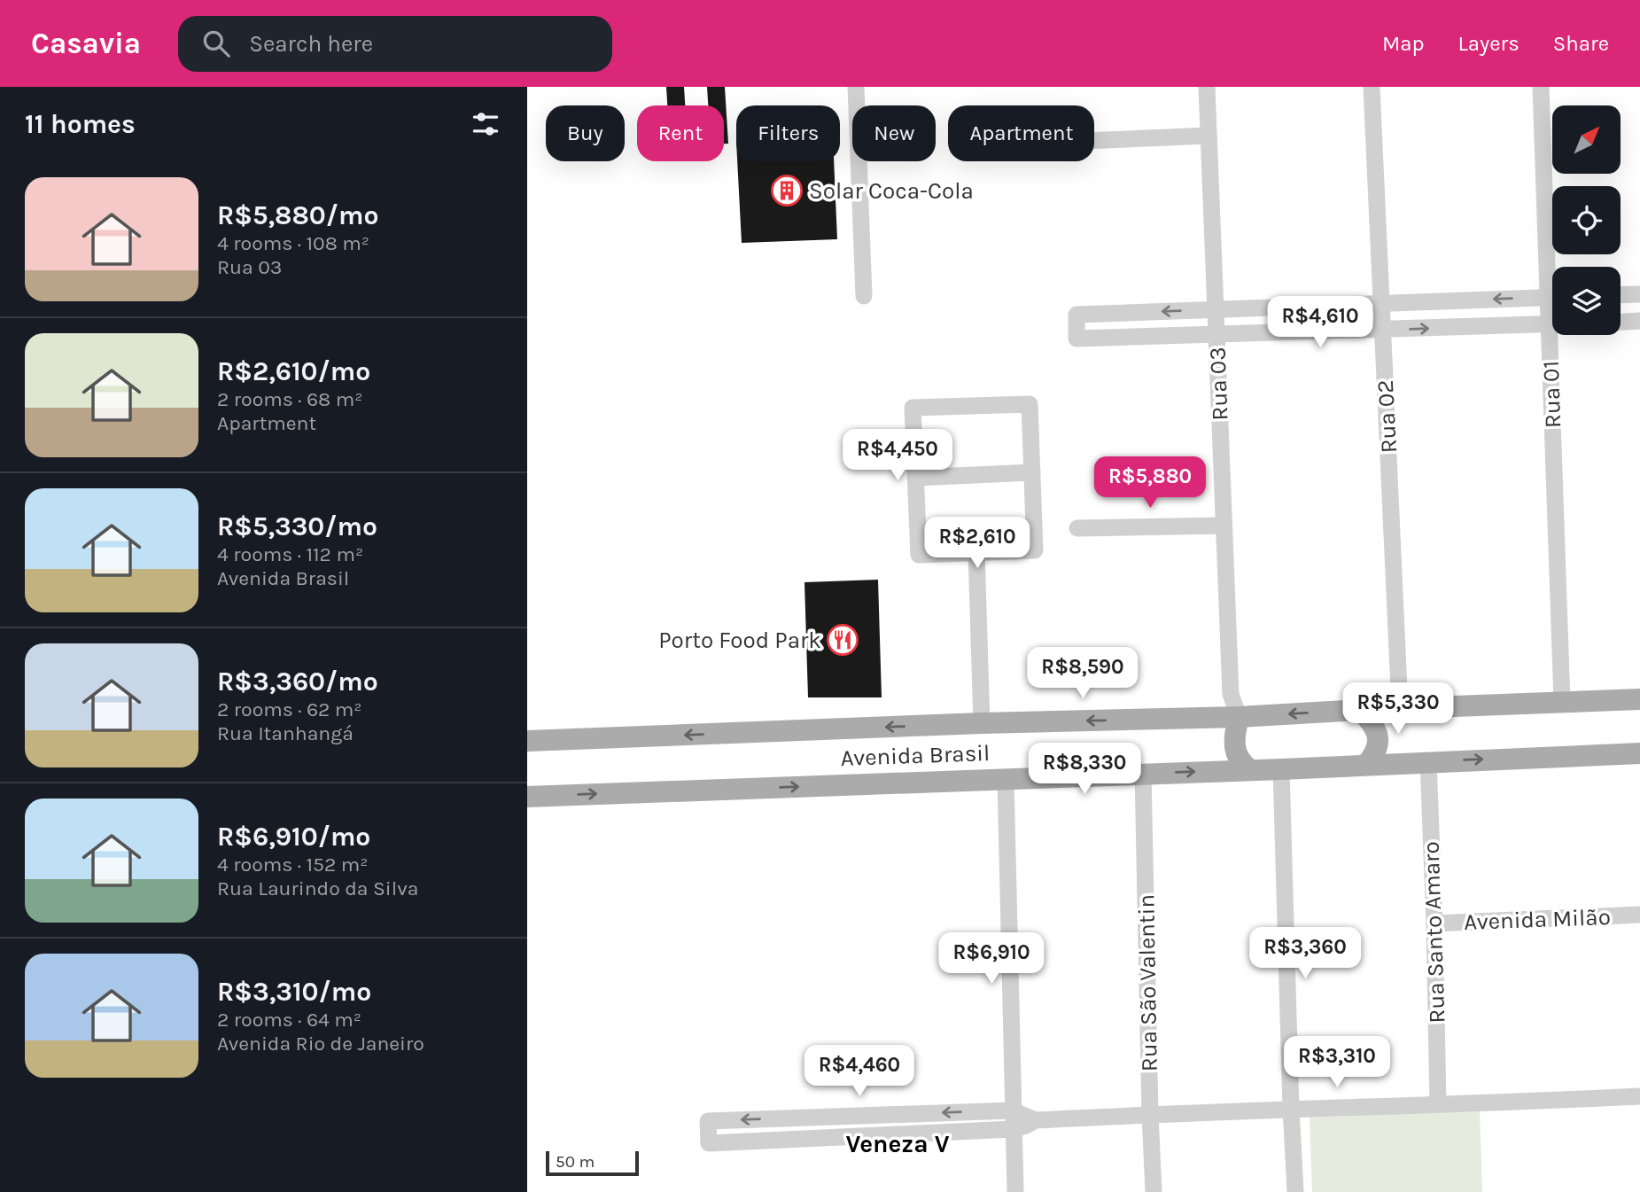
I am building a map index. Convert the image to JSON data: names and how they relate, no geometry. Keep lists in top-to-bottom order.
{
  "streets": {
    "main road": ["Avenida Brasil"],
    "street": [
      "Rua 03",
      "Rua 01",
      "Rua 02",
      "Avenida Milão",
      "Rua Santo Amaro",
      "Rua São Valentin"
    ]
  },
  "crossings": [
    ["Rua 03", "Avenida Brasil"],
    ["Rua 01", "Avenida Brasil"],
    ["Rua 02", "Avenida Brasil"],
    ["Avenida Brasil", "Rua Santo Amaro"],
    ["Avenida Brasil", "Rua São Valentin"],
    ["Avenida Milão", "Rua Santo Amaro"]
  ],
  "districts": ["Veneza V"],
  "places": {
    "building": ["Solar Coca-Cola"],
    "restaurant": ["Porto Food Park"]
  },
  "scale_bar": "50 m",
  "north": "top right",
  "page": {
    "header": "Casavia",
    "search": "Search here",
    "nav": ["Map", "Layers", "Share"],
    "heading": "11 homes",
    "chip": [
      "Buy",
      "Rent",
      "Filters",
      "New",
      "Apartment"
    ],
    "list": [
      {
        "name": "R$5,880/mo",
        "note": "4 rooms · 108 m² · Rua 03"
      },
      {
        "name": "R$2,610/mo",
        "note": "2 rooms · 68 m² · Apartment"
      },
      {
        "name": "R$5,330/mo",
        "note": "4 rooms · 112 m² · Avenida Brasil"
      },
      {
        "name": "R$3,360/mo",
        "note": "2 rooms · 62 m² · Rua Itanhangá"
      },
      {
        "name": "R$6,910/mo",
        "note": "4 rooms · 152 m² · Rua Laurindo da Silva"
      },
      {
        "name": "R$3,310/mo",
        "note": "2 rooms · 64 m² · Avenida Rio de Janeiro"
      }
    ],
    "price": [
      "R$4,610",
      "R$4,450",
      "R$5,880",
      "R$2,610",
      "R$8,590",
      "R$5,330",
      "R$8,330",
      "R$3,360",
      "R$6,910",
      "R$3,310",
      "R$4,460"
    ],
    "scale": "50 m"
  }
}
